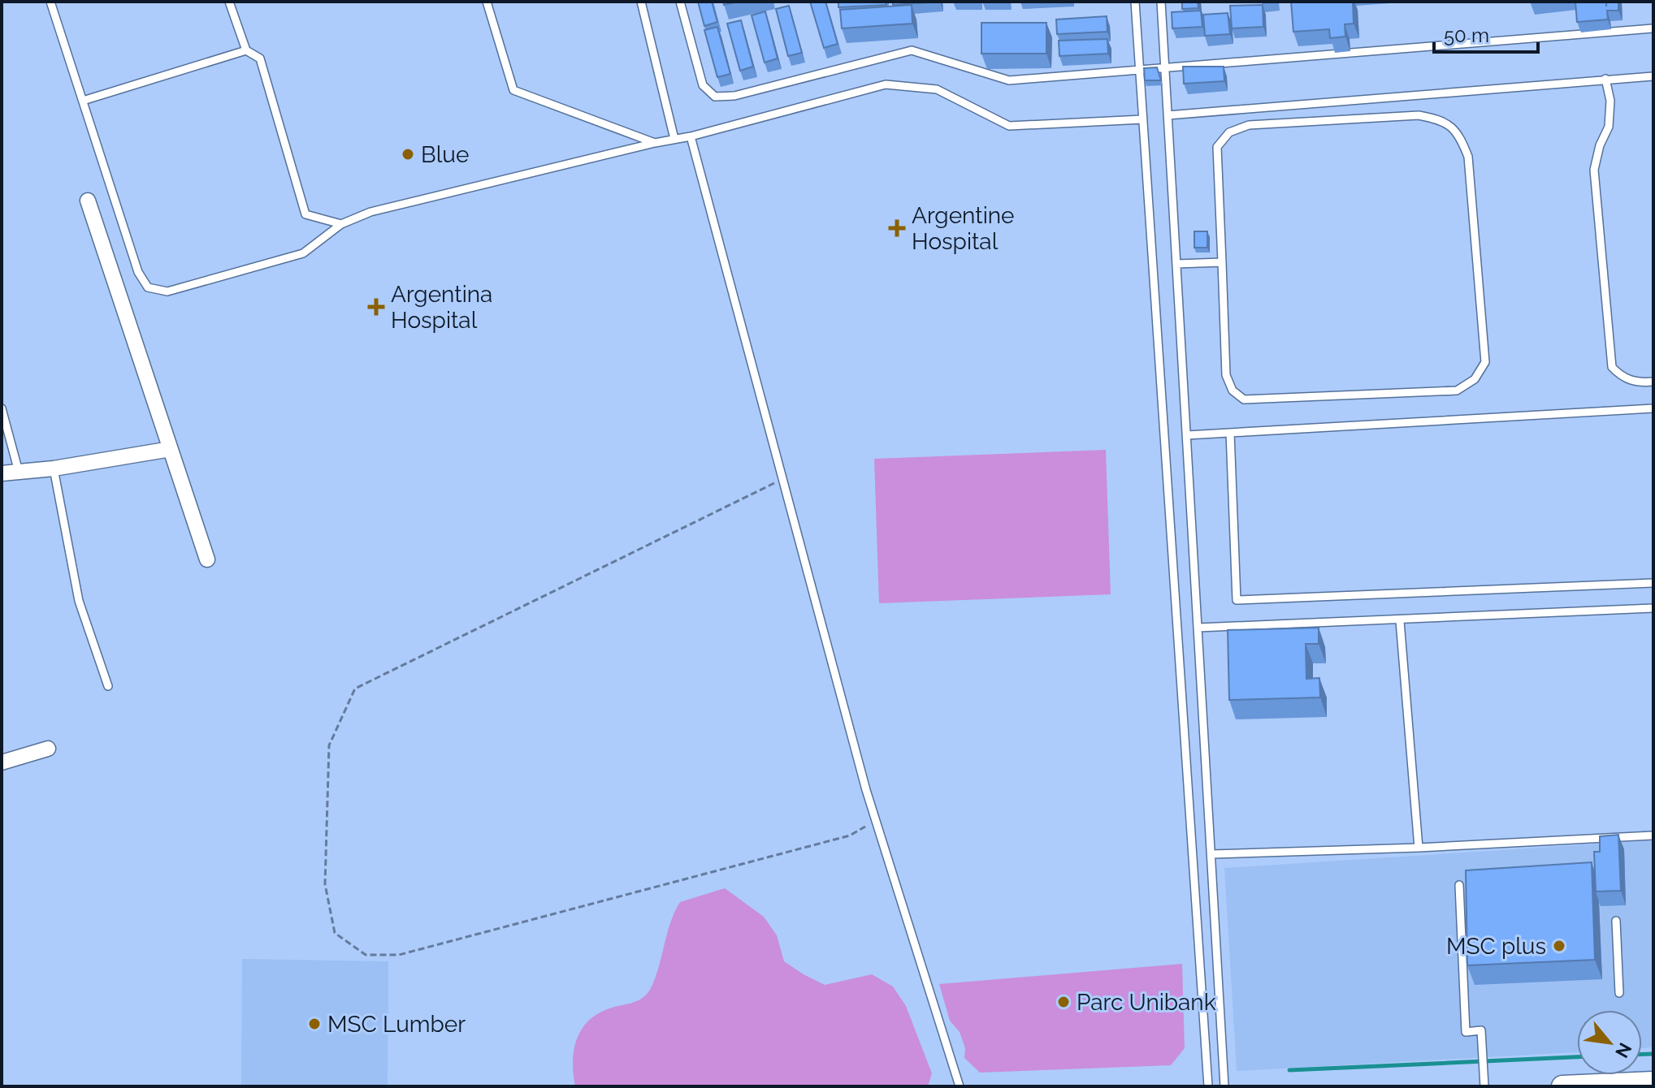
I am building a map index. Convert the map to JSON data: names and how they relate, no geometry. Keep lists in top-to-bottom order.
{
  "places": {
    "other": [
      "Blue",
      "MSC plus",
      "Parc Unibank",
      "MSC Lumber"
    ],
    "health": ["Argentine Hospital", "Argentina Hospital"]
  },
  "scale_bar": "50 m",
  "north": "bottom right"
}
